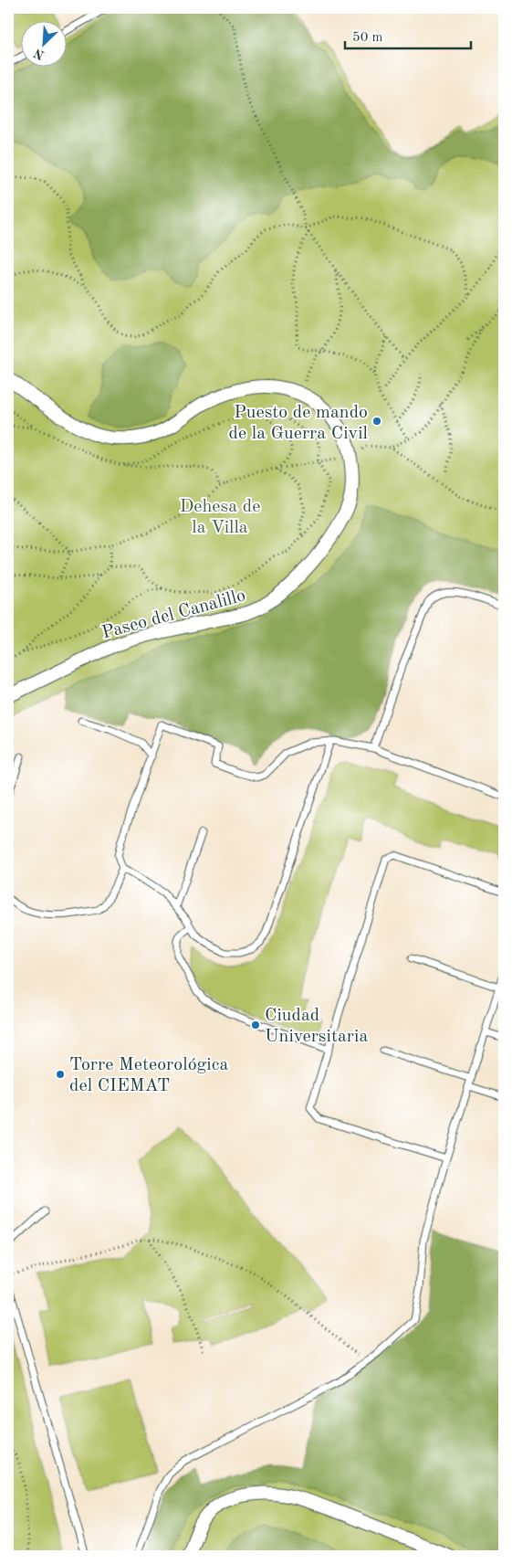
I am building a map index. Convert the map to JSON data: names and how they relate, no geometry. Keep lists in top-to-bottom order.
{
  "streets": {
    "street": ["Paseo del Canalillo"]
  },
  "parks": ["Dehesa de la Villa"],
  "places": ["Puesto de mando de la Guerra Civil", "Ciudad Universitaria", "Torre Meteorológica del CIEMAT"],
  "scale_bar": "50 m",
  "north": "bottom left"
}
